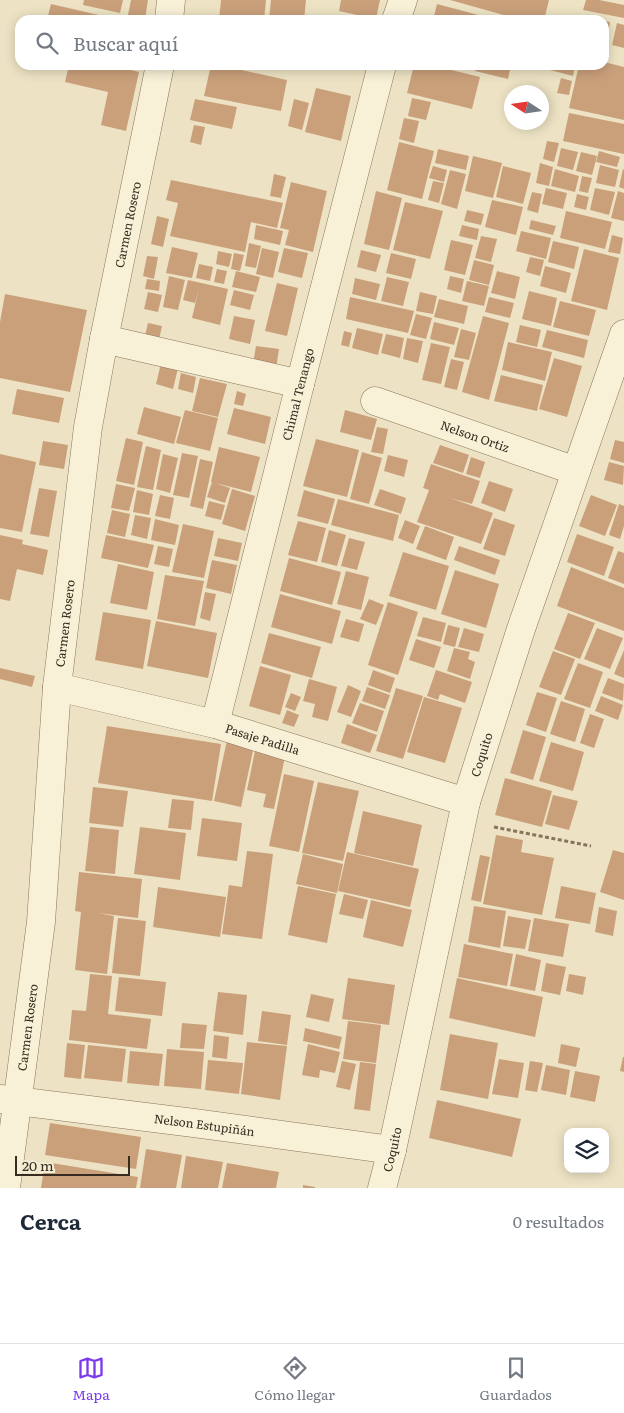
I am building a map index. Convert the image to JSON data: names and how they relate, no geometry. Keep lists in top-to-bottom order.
{
  "streets": {
    "street": [
      "Carmen Rosero",
      "Chimal Tenango",
      "Nelson Ortiz",
      "Pasaje Padilla",
      "Coquito",
      "Nelson Estupiñán"
    ]
  },
  "crossings": [
    ["Carmen Rosero", "Pasaje Padilla"],
    ["Carmen Rosero", "Nelson Estupiñán"],
    ["Chimal Tenango", "Pasaje Padilla"],
    ["Nelson Ortiz", "Coquito"],
    ["Pasaje Padilla", "Coquito"],
    ["Coquito", "Nelson Estupiñán"]
  ],
  "scale_bar": "20 m",
  "north": "left",
  "page": {
    "search": "Buscar aquí",
    "scale": "20 m",
    "heading": ["Cerca", "0 resultados"],
    "nav": ["Mapa", "Cómo llegar", "Guardados"]
  }
}
